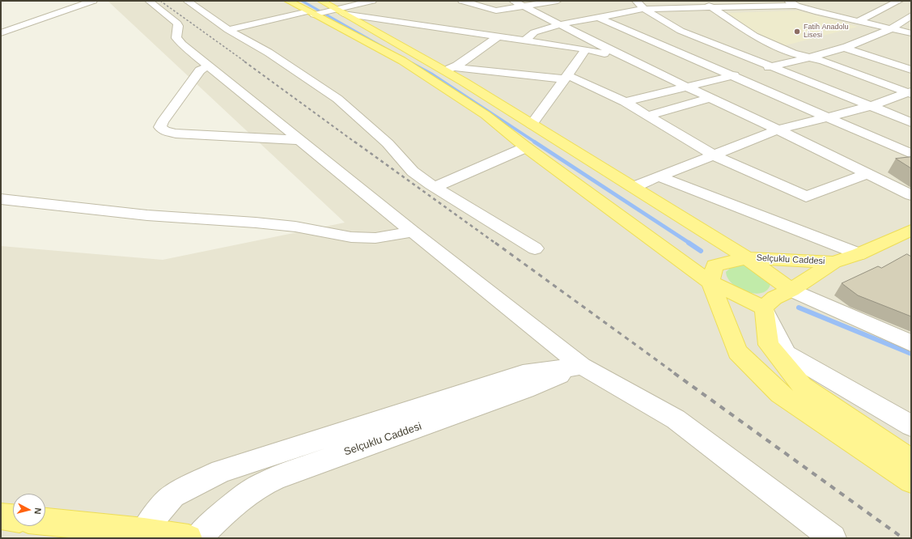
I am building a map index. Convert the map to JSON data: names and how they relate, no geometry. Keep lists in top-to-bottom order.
{
  "streets": {
    "main road": ["Selçuklu Caddesi"]
  },
  "places": ["Fatih Anadolu Lisesi"],
  "north": "right"
}
